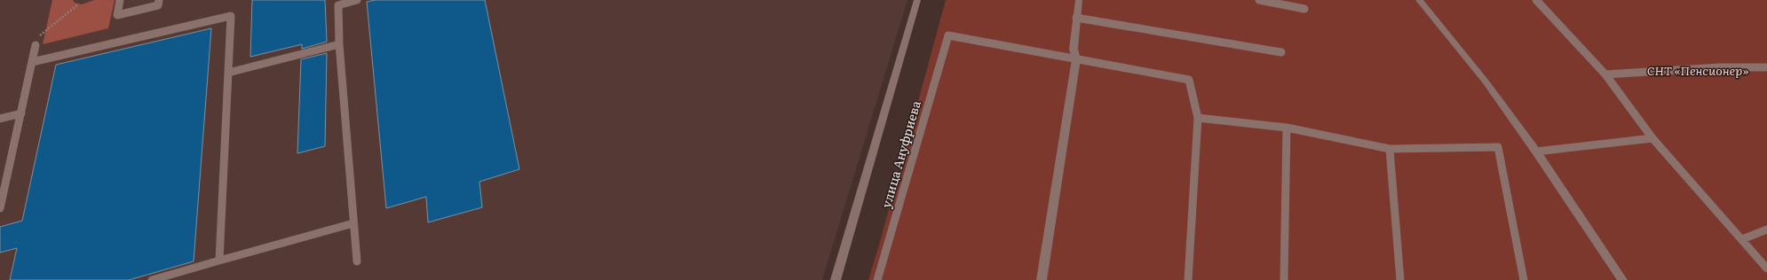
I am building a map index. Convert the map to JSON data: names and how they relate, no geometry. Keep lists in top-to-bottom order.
{
  "streets": {
    "lane": ["улица Ануфриева"]
  },
  "parks": ["СНТ «Пенсионер»"]
}
